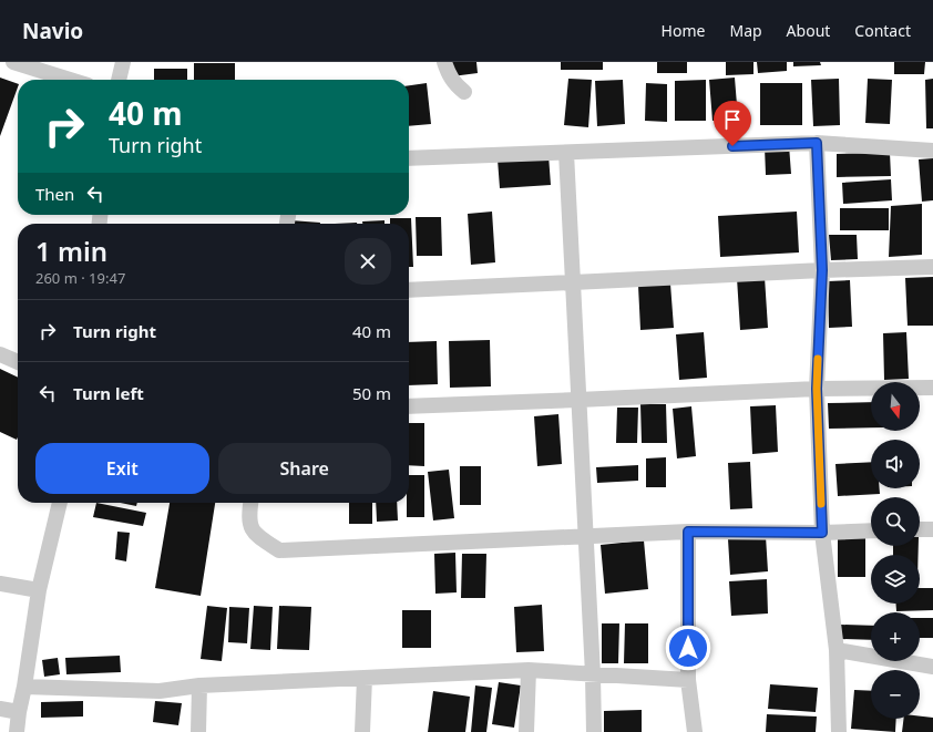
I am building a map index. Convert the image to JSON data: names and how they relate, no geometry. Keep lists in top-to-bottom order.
{
  "north": "bottom",
  "page": {
    "header": "Navio",
    "nav": [
      "Home",
      "Map",
      "About",
      "Contact"
    ],
    "turn": ["40 m", "Turn right"],
    "then": "Then",
    "heading": ["1 min", "260 m · 19:47"],
    "list": [
      {
        "name": "Turn right",
        "value": "40 m"
      },
      {
        "name": "Turn left",
        "value": "50 m"
      }
    ],
    "map_buttons": ["+", "−"],
    "buttons": ["Exit", "Share"]
  }
}
